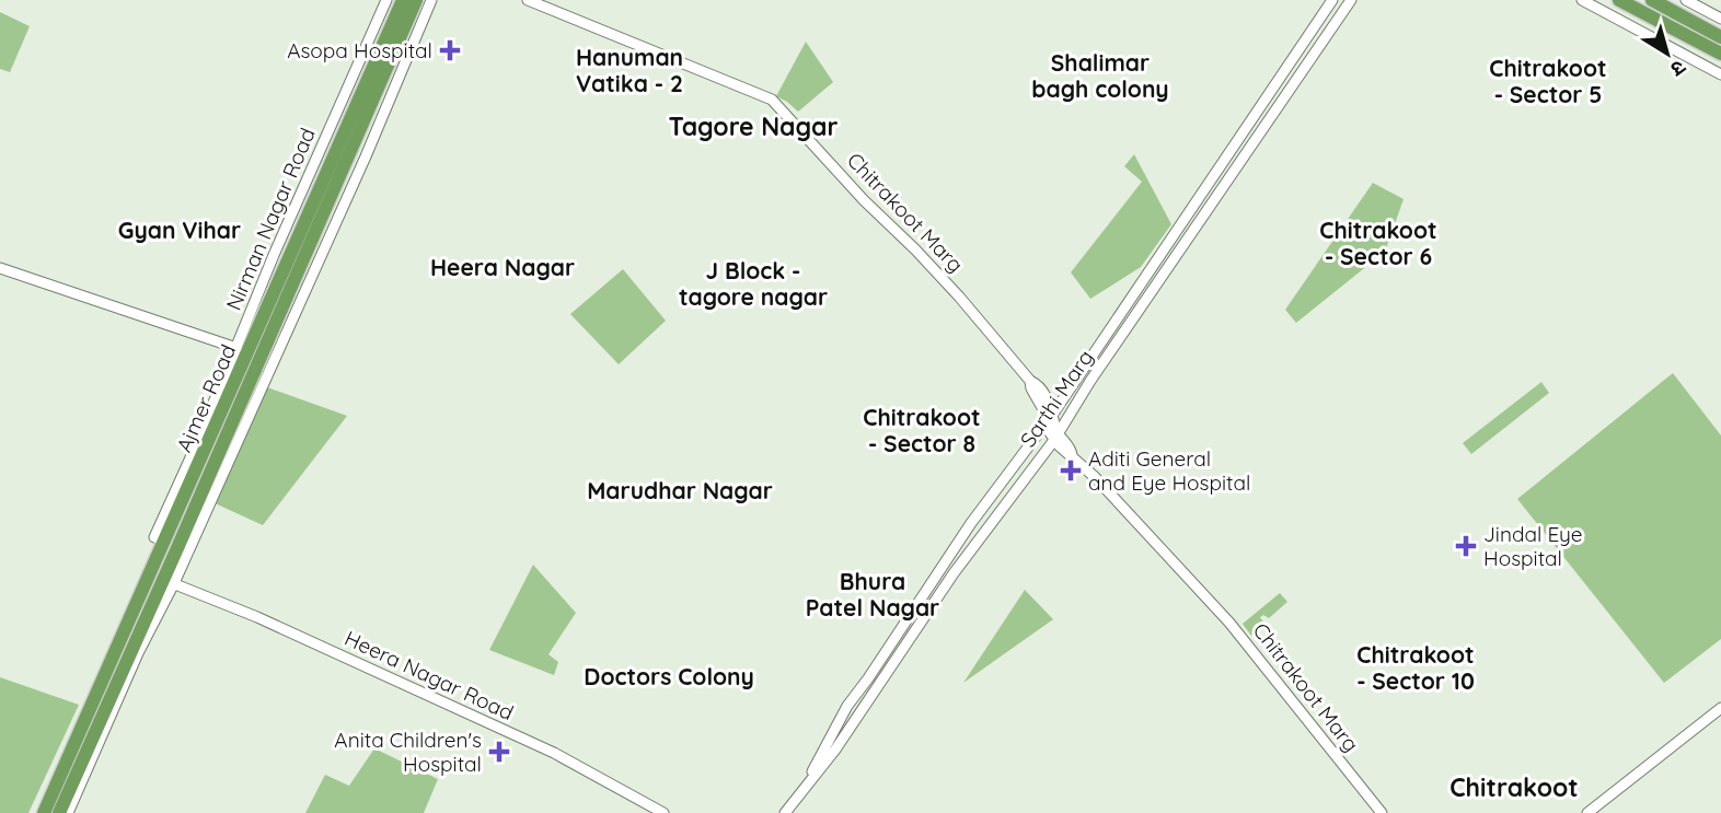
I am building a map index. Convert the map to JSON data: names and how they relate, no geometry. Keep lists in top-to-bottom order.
{
  "streets": {
    "highway": ["Ajmer Road"],
    "street": [
      "Chitrakoot Marg",
      "Nirman Nagar Road",
      "Sarthi Marg",
      "Heera Nagar Road"
    ]
  },
  "crossings": [
    ["Chitrakoot Marg", "Sarthi Marg"],
    ["Nirman Nagar Road", "Ajmer Road"],
    ["Ajmer Road", "Heera Nagar Road"]
  ],
  "districts": [
    "Hanuman Vatika - 2",
    "Shalimar bagh colony",
    "Chitrakoot - Sector 5",
    "Tagore Nagar",
    "Gyan Vihar",
    "Chitrakoot - Sector 6",
    "Heera Nagar",
    "J Block - tagore nagar",
    "Chitrakoot - Sector 8",
    "Marudhar Nagar",
    "Bhura Patel Nagar",
    "Chitrakoot - Sector 10",
    "Doctors Colony",
    "Chitrakoot"
  ],
  "places": {
    "health": [
      "Asopa Hospital",
      "Aditi General and Eye Hospital",
      "Jindal Eye Hospital",
      "Anita Children's Hospital"
    ]
  },
  "north": "bottom right"
}
